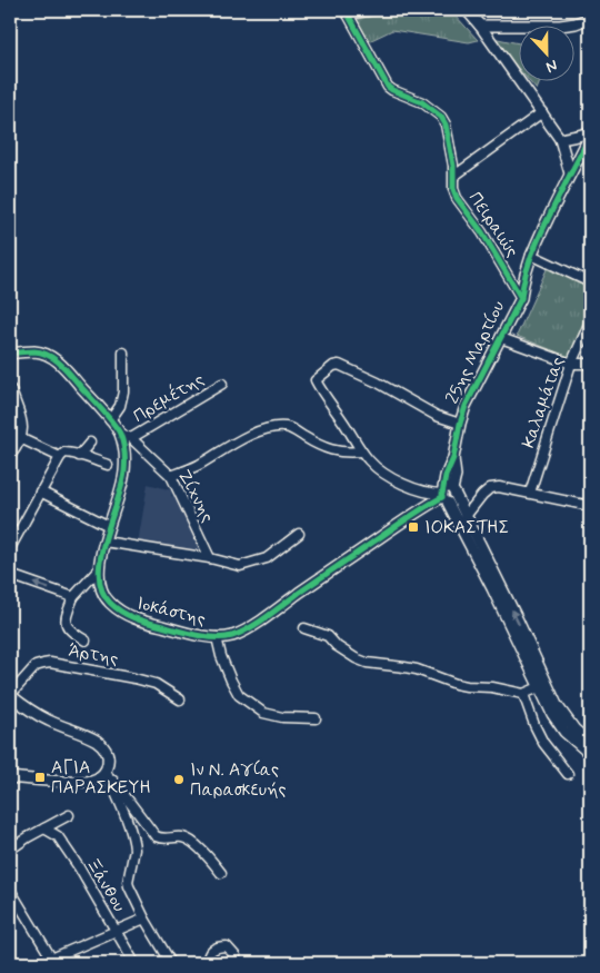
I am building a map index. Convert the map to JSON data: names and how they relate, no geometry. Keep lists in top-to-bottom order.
{
  "streets": {
    "street": [
      "Πειραιώς",
      "25ης Μαρτίου",
      "Πρεμέτης",
      "Καλαμάτας",
      "Ζίχνης",
      "Ιοκάστης",
      "Άρτης",
      "Ξάνθου"
    ]
  },
  "crossings": [
    ["Πειραιώς", "25ης Μαρτίου"],
    ["25ης Μαρτίου", "Ιοκάστης"],
    ["Πρεμέτης", "Ζίχνης"],
    ["Ζίχνης", "Ιοκάστης"]
  ],
  "places": {
    "transit": ["ΙΟΚΑΣΤΗΣ", "ΑΓΙΑ ΠΑΡΑΣΚΕΥΗ"],
    "other": ["Ιν Ν. Αγίας Παρασκευής"]
  },
  "north": "bottom"
}
